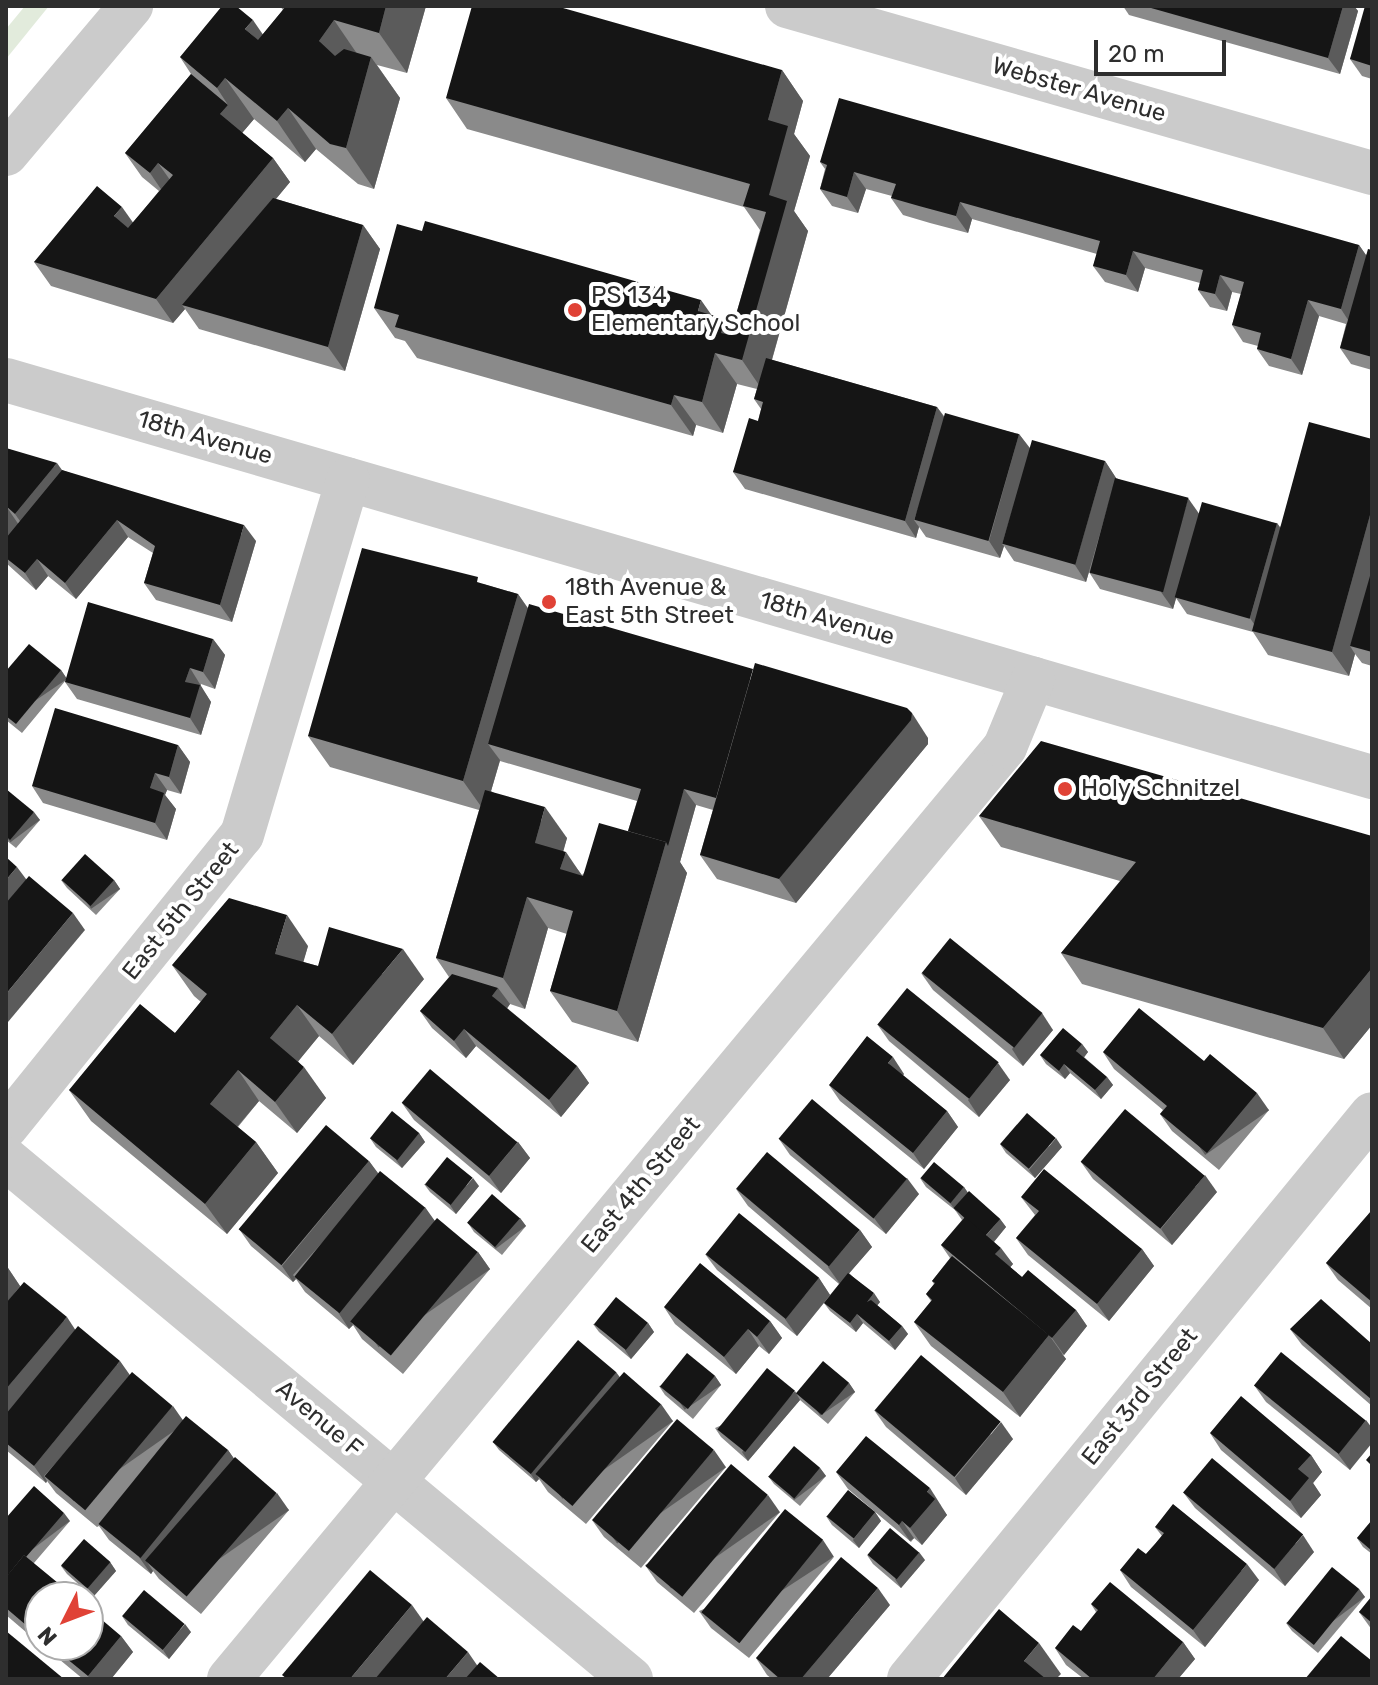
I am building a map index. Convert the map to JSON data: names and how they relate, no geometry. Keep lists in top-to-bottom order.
{
  "streets": {
    "street": [
      "Webster Avenue",
      "18th Avenue",
      "East 5th Street",
      "East 4th Street",
      "East 3rd Street",
      "Avenue F"
    ]
  },
  "crossings": [
    ["18th Avenue", "East 5th Street"],
    ["18th Avenue", "East 4th Street"],
    ["East 4th Street", "Avenue F"]
  ],
  "places": ["PS 134 Elementary School", "18th Avenue & East 5th Street", "Holy Schnitzel"],
  "scale_bar": "20 m",
  "north": "bottom left"
}
